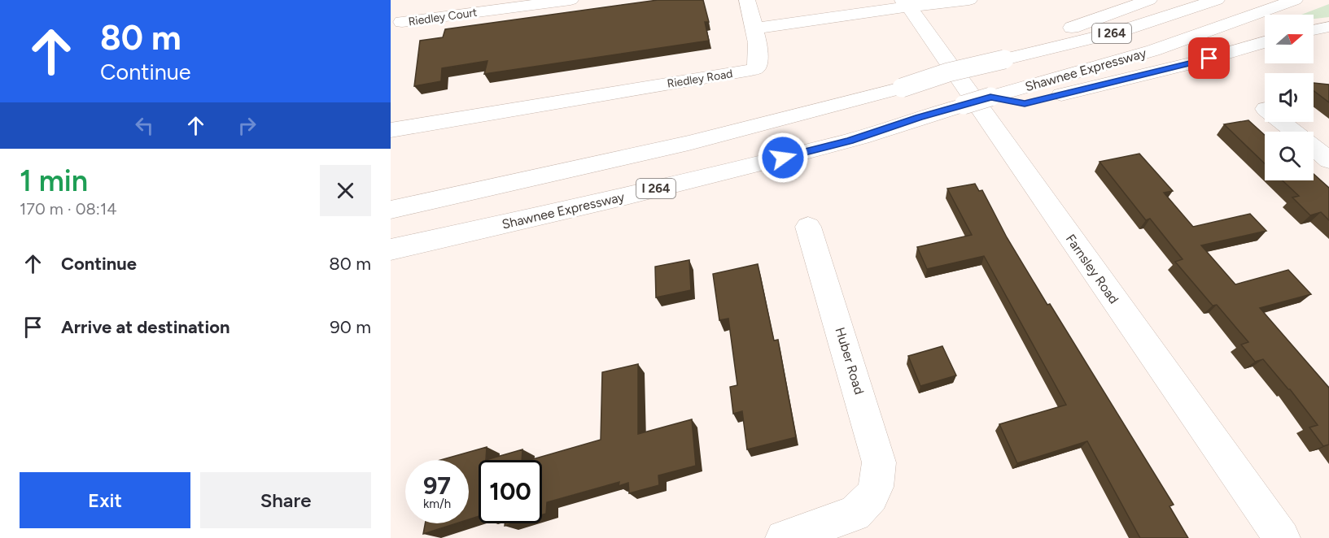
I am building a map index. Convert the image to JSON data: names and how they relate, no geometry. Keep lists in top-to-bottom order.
{
  "streets": {
    "main road": [
      "Riedley Court",
      "I 264",
      "Shawnee Expressway",
      "Riedley Road",
      "Farnsley Road",
      "Huber Road"
    ]
  },
  "north": "right",
  "page": {
    "turn": ["80 m", "Continue"],
    "heading": ["1 min", "170 m · 08:14"],
    "list": [
      {
        "name": "Continue",
        "value": "80 m"
      },
      {
        "name": "Arrive at destination",
        "value": "90 m"
      }
    ],
    "speed": "97 km/h",
    "limit": "100",
    "buttons": ["Exit", "Share"]
  }
}
